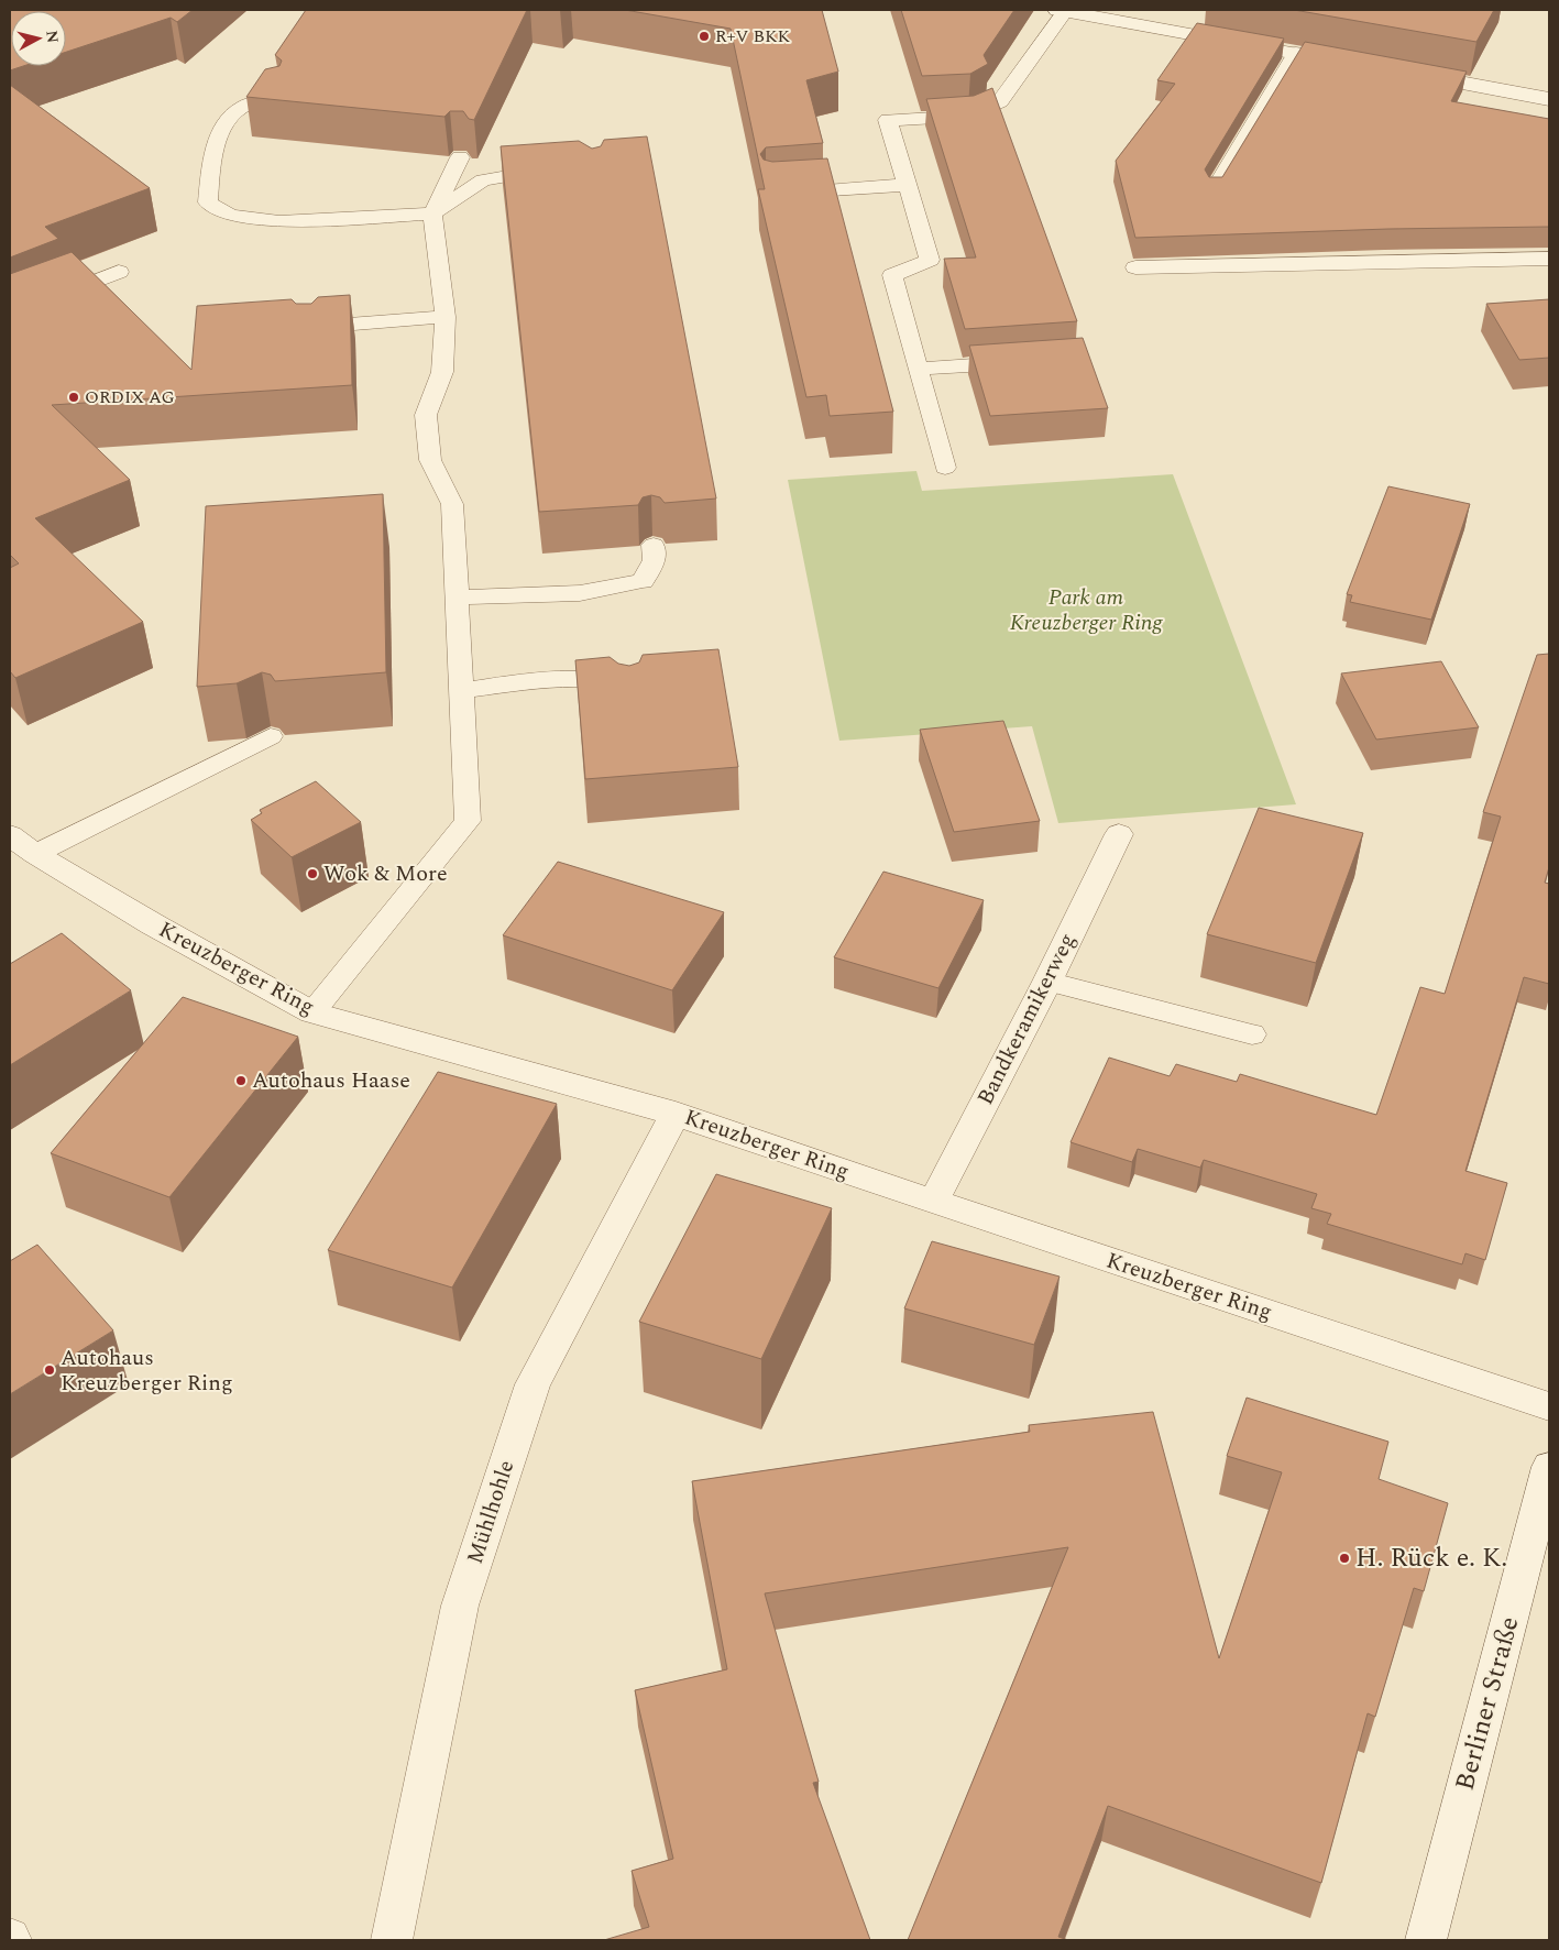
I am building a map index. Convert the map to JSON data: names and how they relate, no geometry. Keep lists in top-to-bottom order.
{
  "streets": {
    "street": [
      "Kreuzberger Ring",
      "Bandkeramikerweg",
      "Mühlhohle",
      "Berliner Straße"
    ]
  },
  "crossings": [
    ["Kreuzberger Ring", "Bandkeramikerweg"],
    ["Kreuzberger Ring", "Mühlhohle"]
  ],
  "parks": ["Park am Kreuzberger Ring"],
  "places": [
    "R+V BKK",
    "ORDIX AG",
    "Wok & More",
    "Autohaus Haase",
    "Autohaus Kreuzberger Ring",
    "H. Rück e. K."
  ],
  "north": "right"
}
